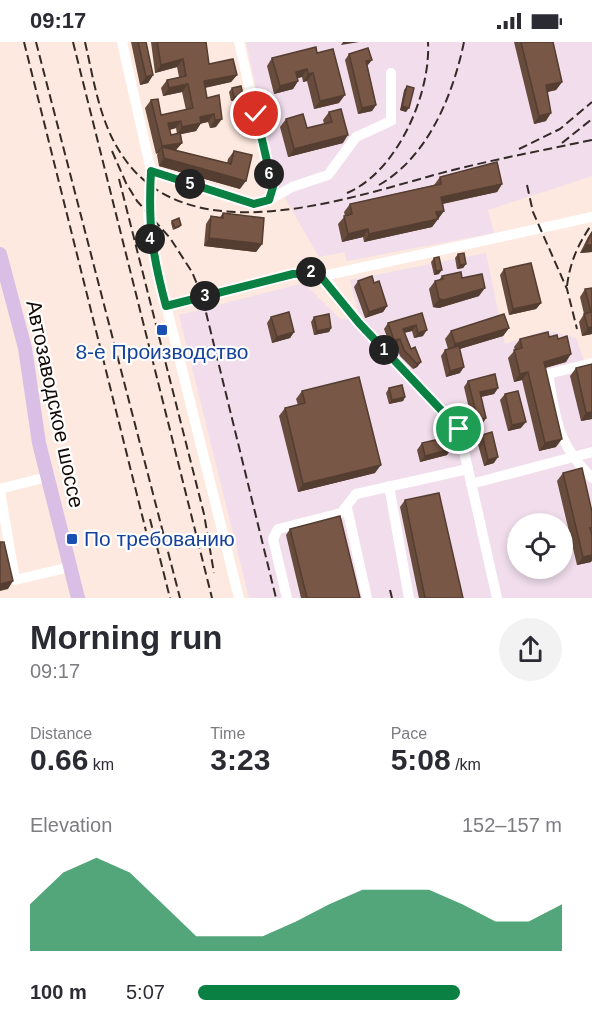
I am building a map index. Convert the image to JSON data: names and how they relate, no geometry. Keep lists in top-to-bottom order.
{
  "streets": {
    "main road": ["Автозаводское шоссе"]
  },
  "places": {
    "transit": ["8-е Производство", "По требованию"]
  },
  "page": {
    "status": "09:17",
    "pins": [
      "6",
      "5",
      "4",
      "2",
      "3",
      "1"
    ],
    "heading": ["Morning run", "09:17"],
    "stats": [
      ["Distance", "0.66 km"],
      ["Time", "3:23"],
      ["Pace", "5:08 /km"]
    ],
    "chart": ["Elevation", "152–157 m"],
    "list": [
      {
        "name": "100 m",
        "note": "5:07"
      }
    ]
  }
}
